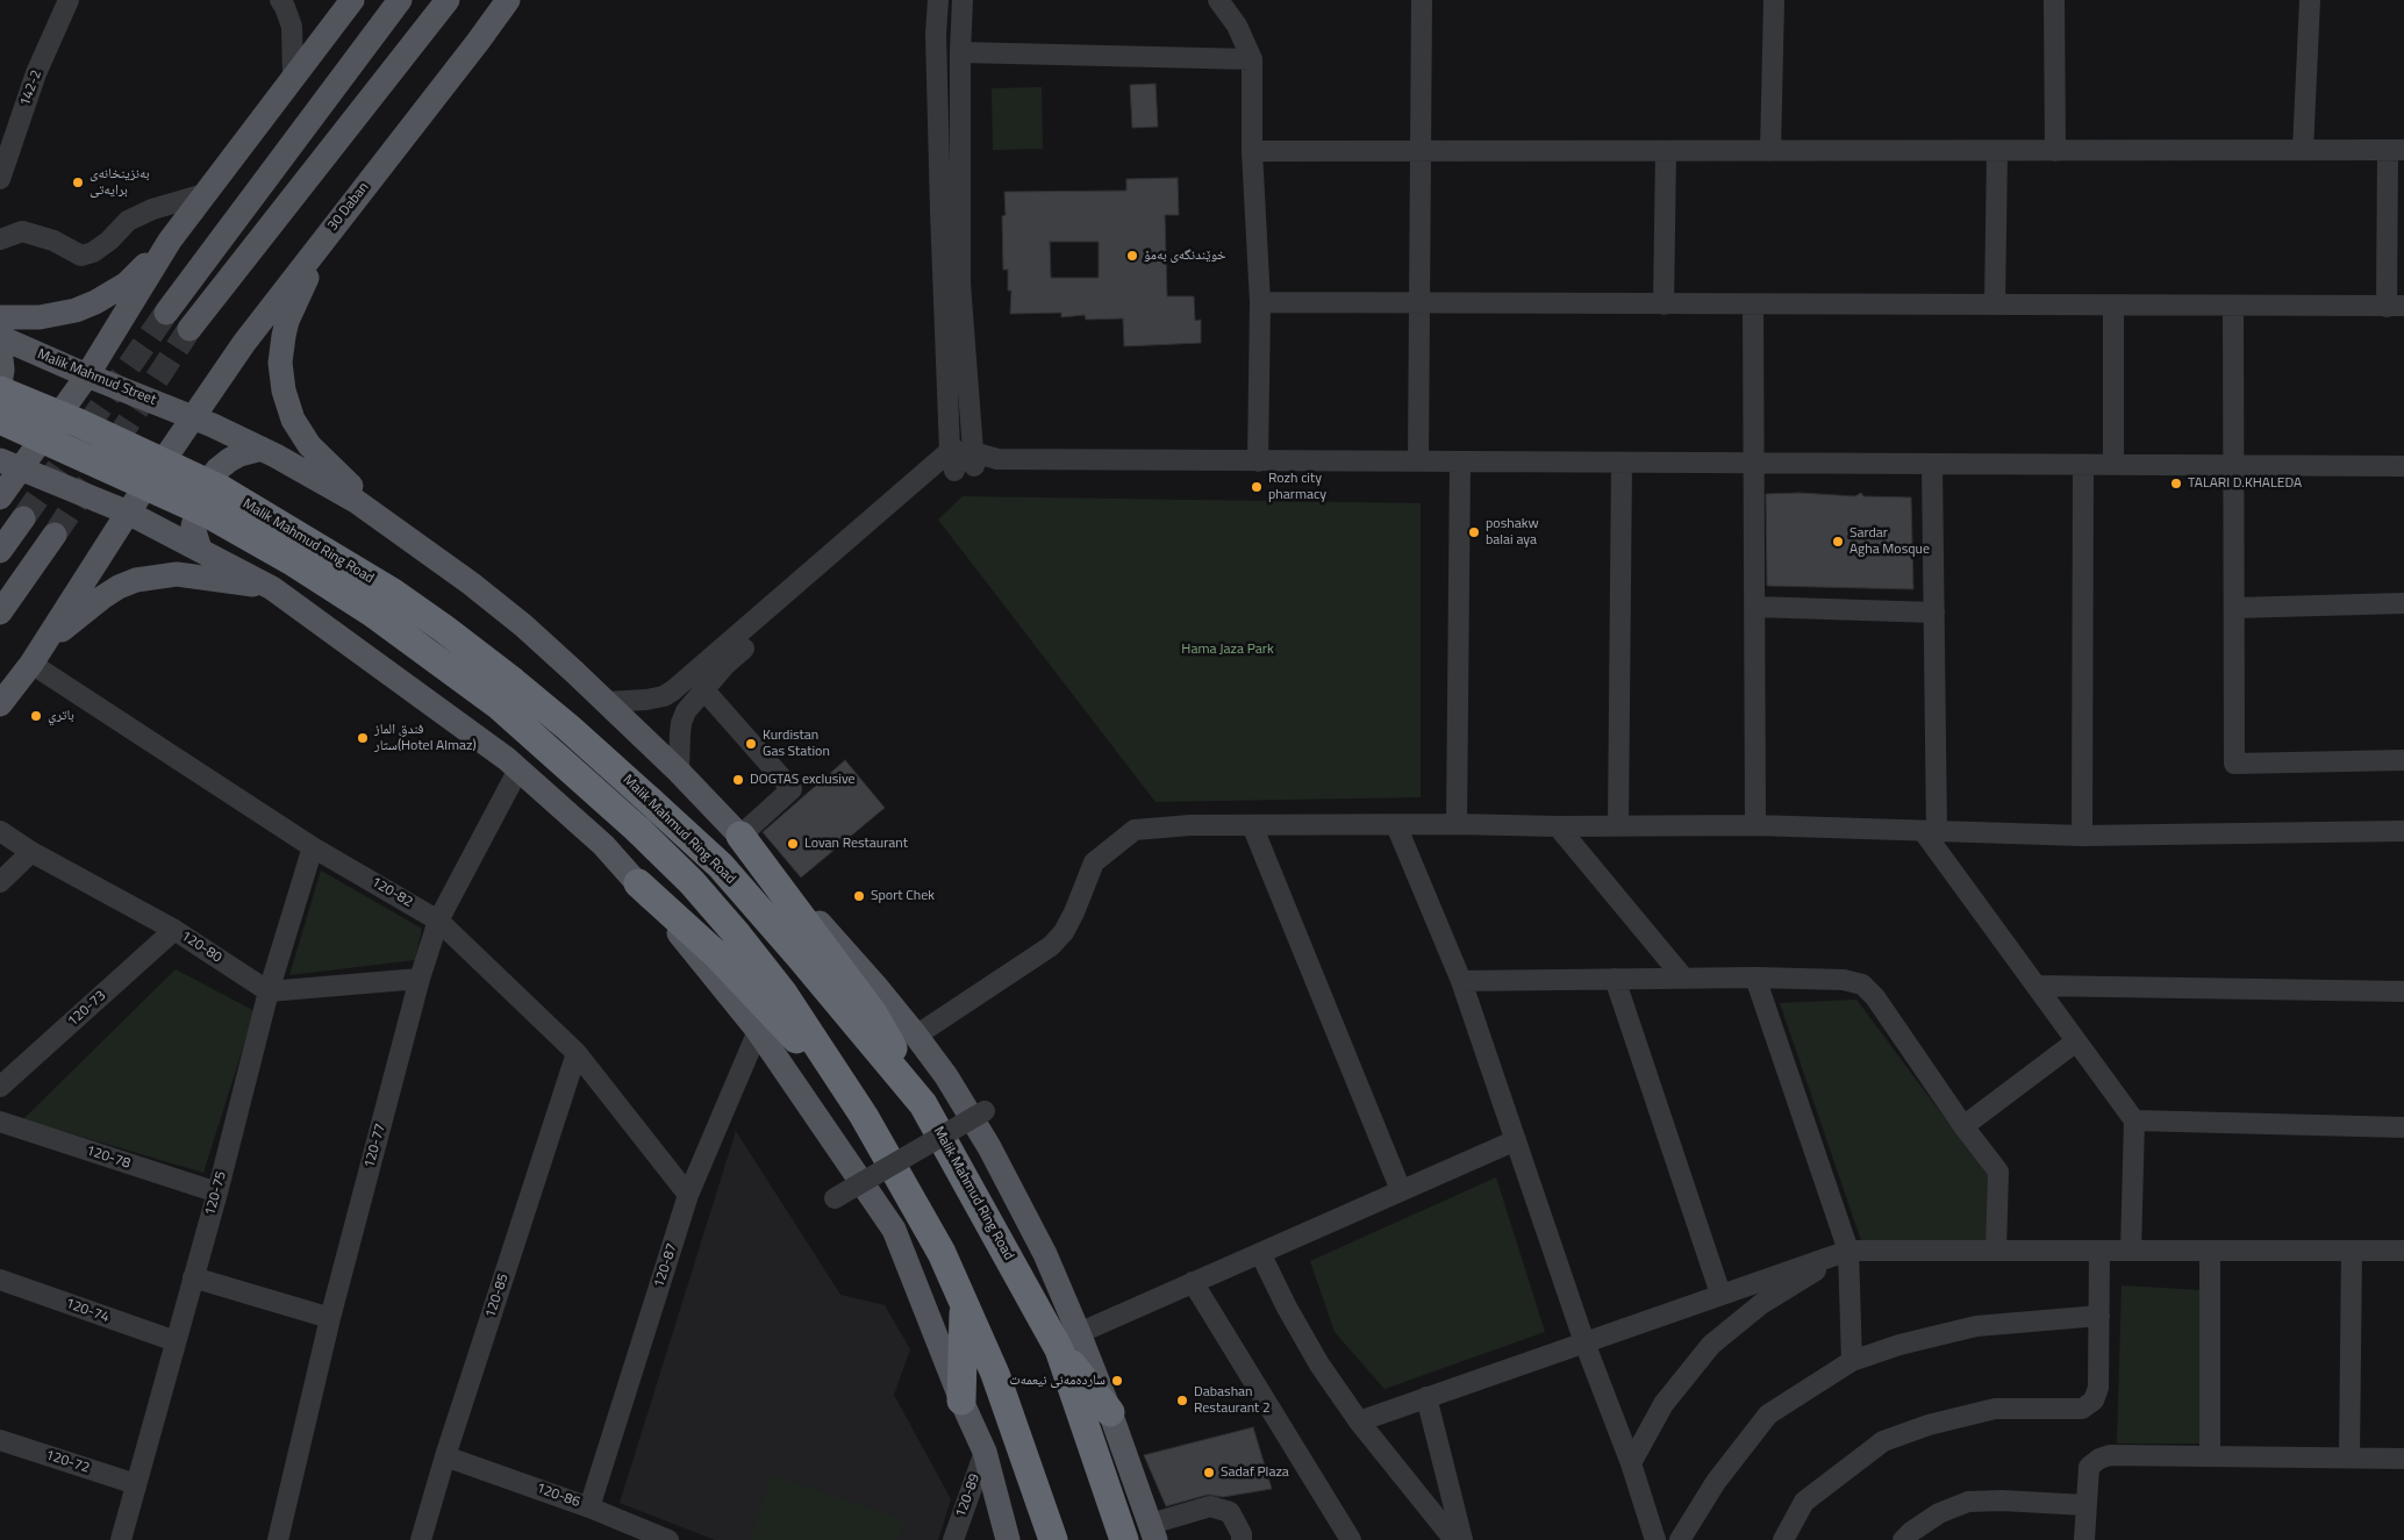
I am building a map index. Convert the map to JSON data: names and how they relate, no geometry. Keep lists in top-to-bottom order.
{
  "streets": {
    "highway": ["Malik Mahmud Ring Road"],
    "main road": ["30 Daban", "Malik Mahmud Street"],
    "street": [
      "142-2",
      "120-82",
      "120-80",
      "120-73",
      "120-77",
      "120-78",
      "120-75",
      "120-87",
      "120-85",
      "120-74",
      "120-72",
      "120-86",
      "120-89"
    ]
  },
  "crossings": [
    ["30 Daban", "Malik Mahmud Street"],
    ["30 Daban", "Malik Mahmud Ring Road"],
    ["30 Daban", "120-82"],
    ["Malik Mahmud Street", "Malik Mahmud Ring Road"],
    ["120-82", "120-77"],
    ["120-82", "120-75"],
    ["120-82", "120-87"],
    ["120-82", "120-85"],
    ["120-80", "120-73"],
    ["120-80", "120-75"],
    ["120-78", "120-75"],
    ["120-75", "120-74"],
    ["120-75", "120-72"],
    ["120-87", "120-86"],
    ["120-85", "120-86"]
  ],
  "parks": ["Hama Jaza Park"],
  "places": [
    "بەنزینخانەی برایەتی",
    "خوێندنگەی بەمۆ",
    "TALARI D.KHALEDA",
    "Rozh city pharmacy",
    "poshakw balai aya",
    "Sardar Agha Mosque",
    "باتري",
    "فندق الماز ستار(Hotel Almaz)",
    "Kurdistan Gas Station",
    "DOGTAS exclusive",
    "Lovan Restaurant",
    "Sport Chek",
    "ساردەمەنی نیعمەت",
    "Dabashan Restaurant 2",
    "Sadaf Plaza"
  ]
}
